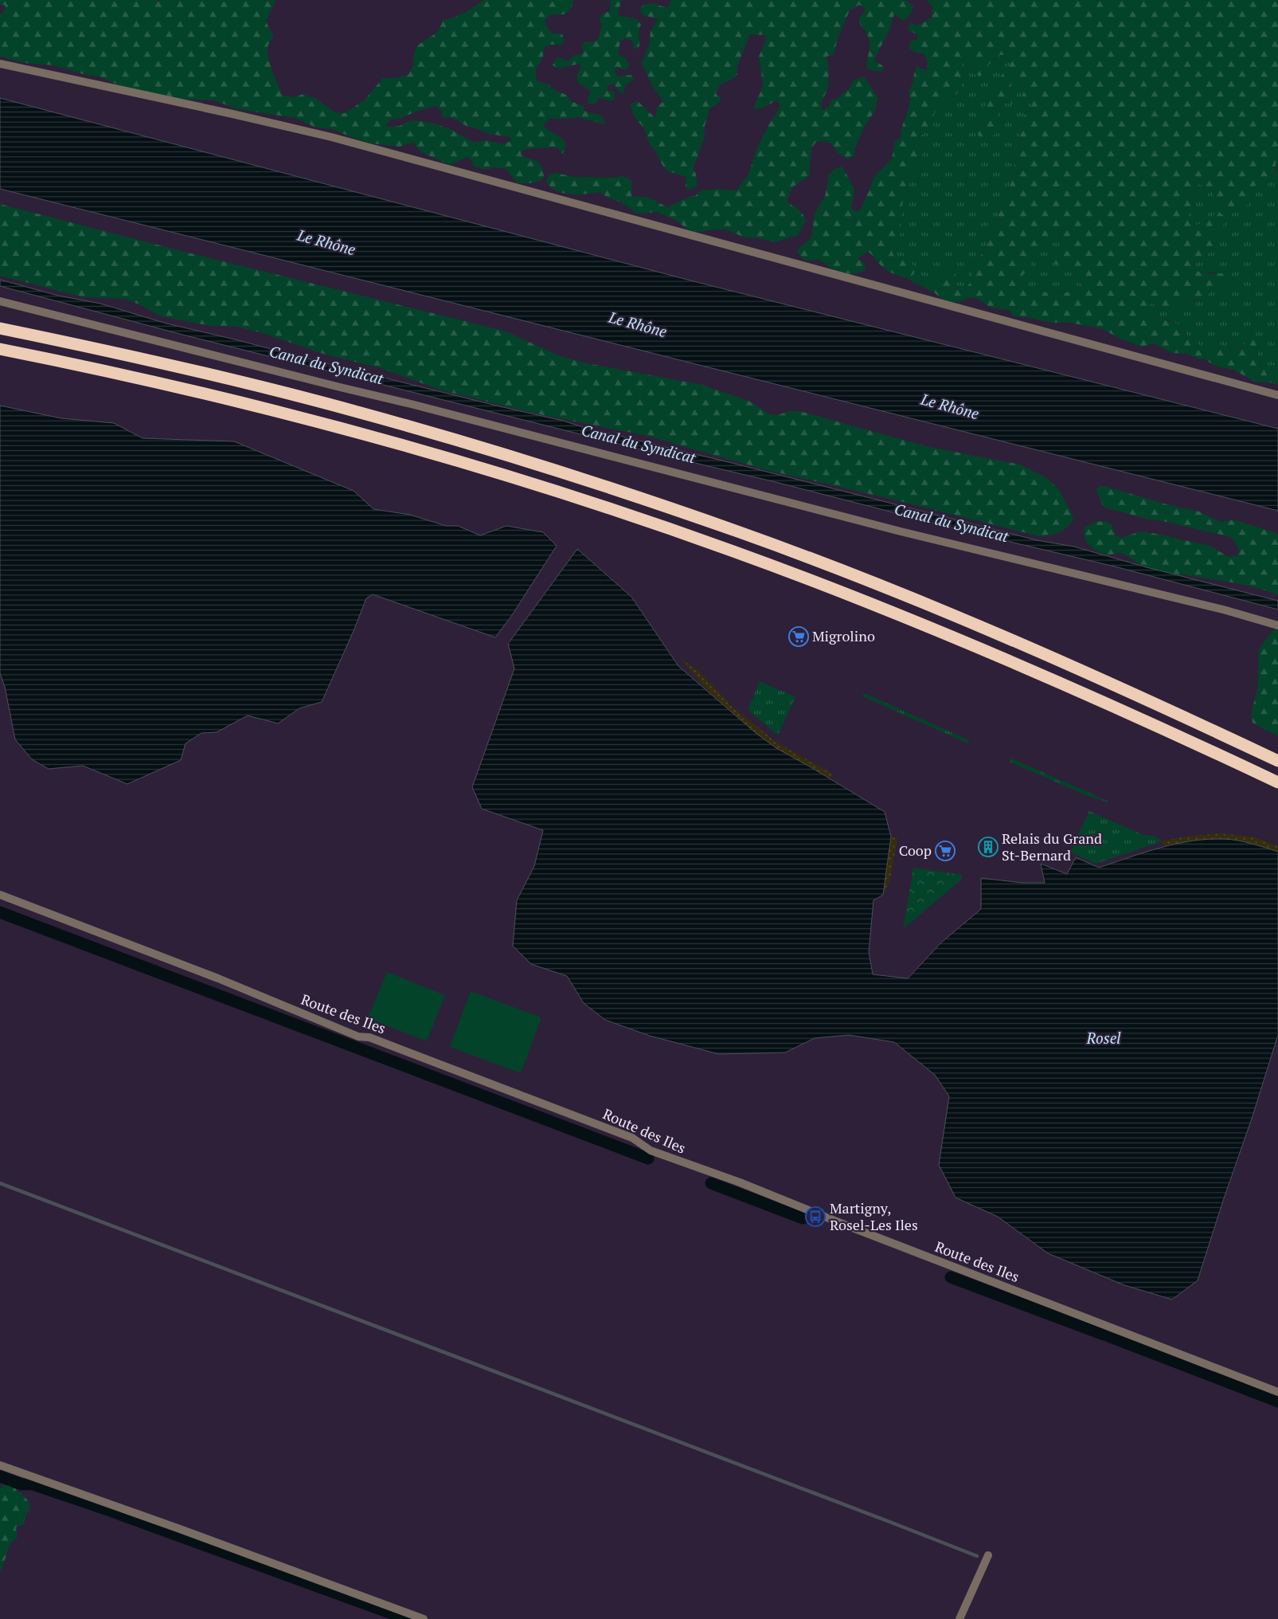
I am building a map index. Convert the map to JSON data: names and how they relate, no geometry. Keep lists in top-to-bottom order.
{
  "streets": {
    "street": ["Route des Iles"]
  },
  "water": ["Le Rhône", "Canal du Syndicat", "Rosel"],
  "places": {
    "supermarket": ["Migrolino", "Coop"],
    "building": ["Relais du Grand St-Bernard"],
    "bus stop": ["Martigny, Rosel-Les Iles"]
  }
}
